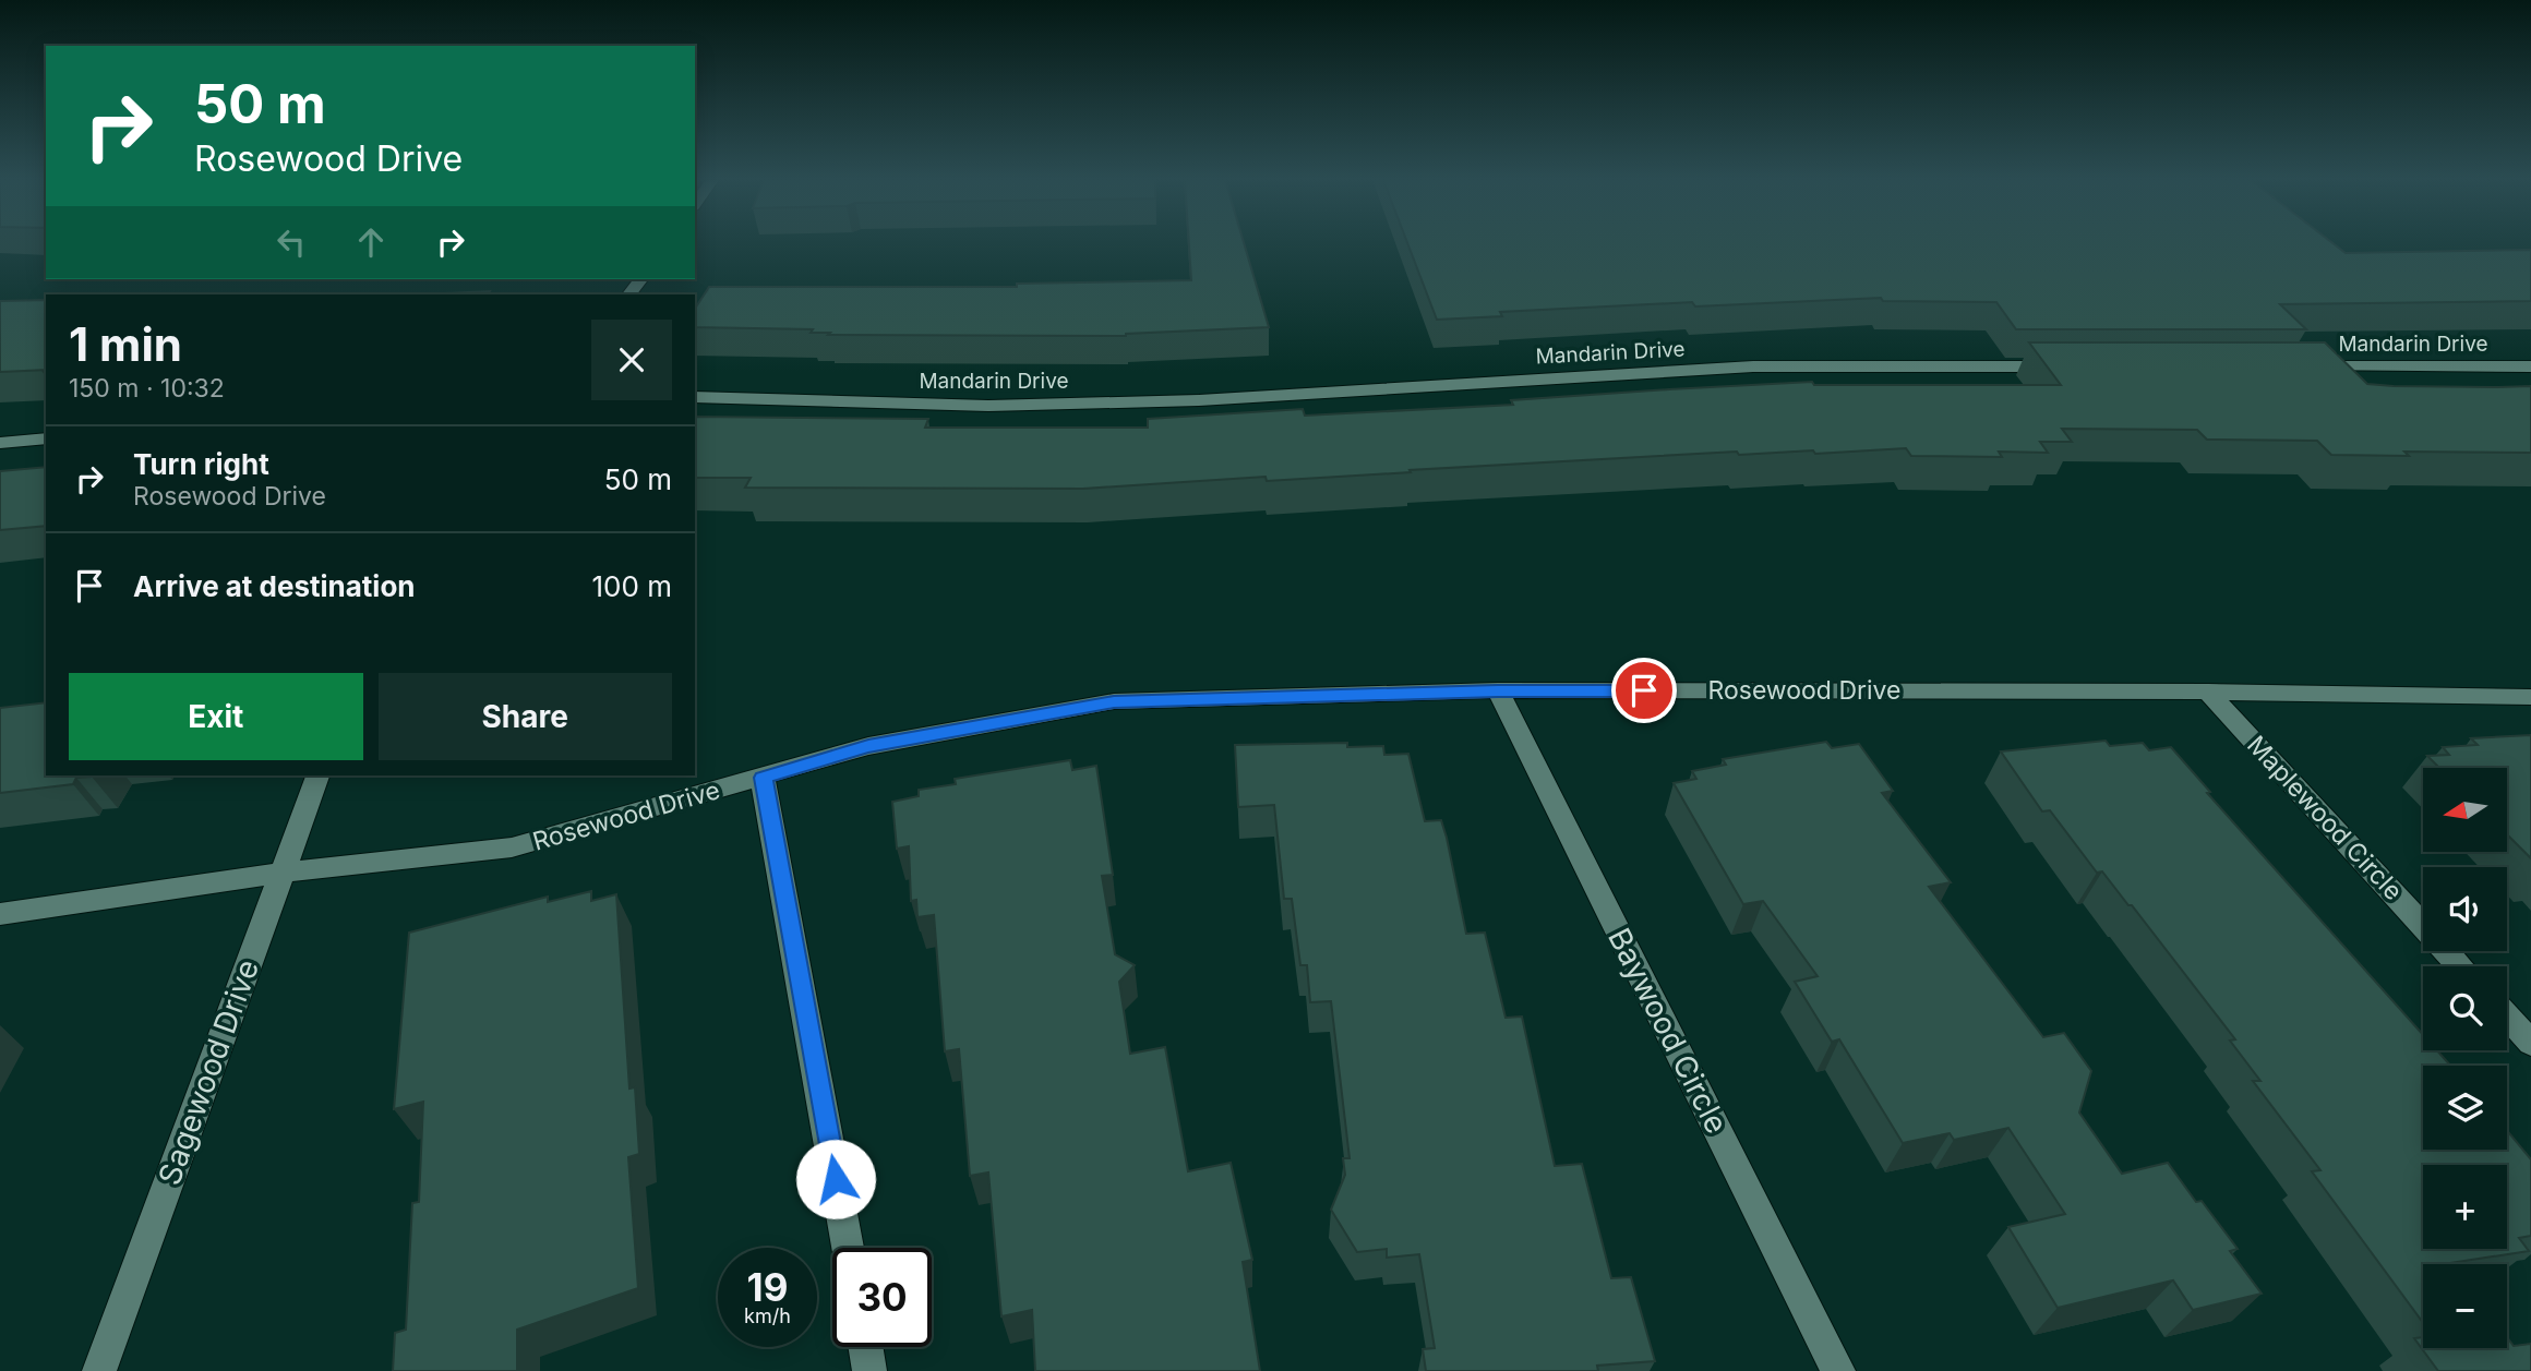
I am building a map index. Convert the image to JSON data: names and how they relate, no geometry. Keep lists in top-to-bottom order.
{
  "streets": {
    "street": [
      "Mandarin Drive",
      "Rosewood Drive",
      "Maplewood Circle",
      "Baywood Circle",
      "Sagewood Drive"
    ]
  },
  "crossings": [
    ["Rosewood Drive", "Maplewood Circle"],
    ["Rosewood Drive", "Baywood Circle"],
    ["Rosewood Drive", "Sagewood Drive"]
  ],
  "north": "left",
  "page": {
    "turn": ["50 m", "Rosewood Drive"],
    "heading": ["1 min", "150 m · 10:32"],
    "list": [
      {
        "name": "Turn right",
        "note": "Rosewood Drive",
        "value": "50 m"
      },
      {
        "name": "Arrive at destination",
        "value": "100 m"
      }
    ],
    "buttons": ["Exit", "Share"],
    "map_buttons": ["+", "−"],
    "speed": "19 km/h",
    "limit": "30"
  }
}
